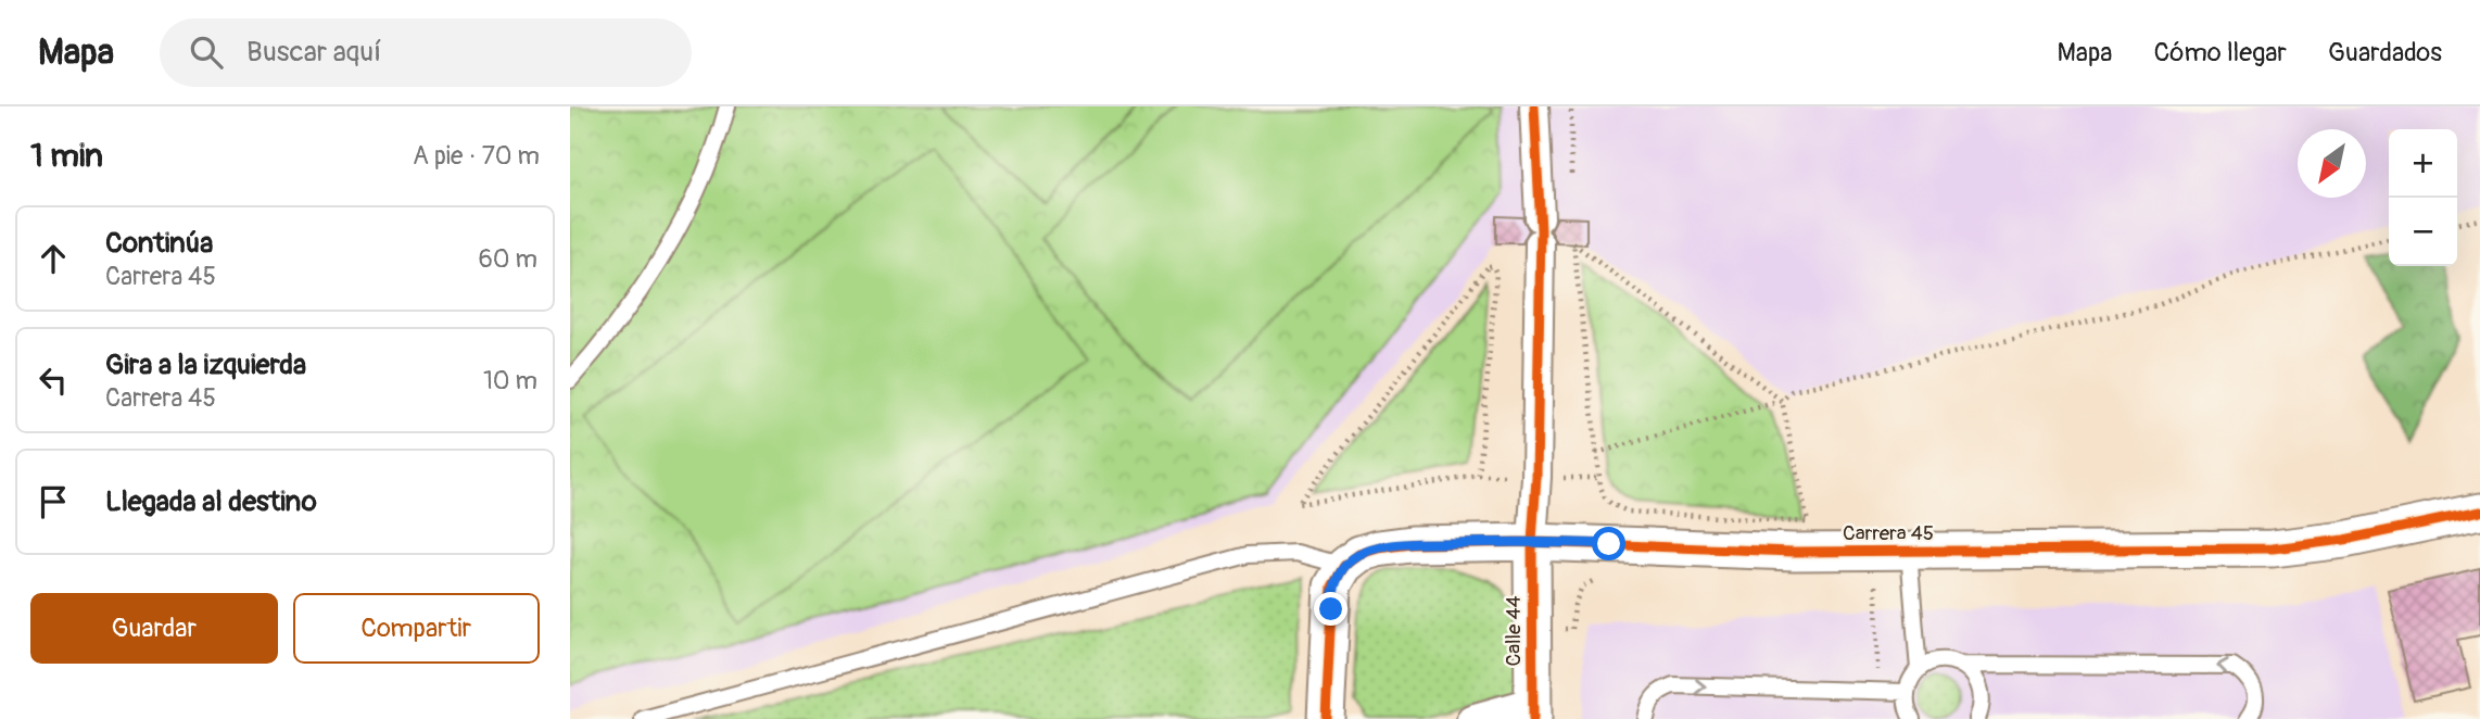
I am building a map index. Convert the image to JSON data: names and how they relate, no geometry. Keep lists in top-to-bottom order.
{
  "streets": {
    "street": ["Carrera 45", "Calle 44"]
  },
  "crossings": [
    ["Carrera 45", "Calle 44"]
  ],
  "north": "bottom left",
  "page": {
    "header": "Mapa",
    "search": "Buscar aquí",
    "nav": ["Mapa", "Cómo llegar", "Guardados"],
    "heading": ["1 min", "A pie · 70 m"],
    "map_buttons": ["+", "−"],
    "list": [
      ["Continúa", "Carrera 45", "60 m"],
      ["Gira a la izquierda", "Carrera 45", "10 m"],
      "Llegada al destino"
    ],
    "buttons": ["Guardar", "Compartir"]
  }
}
